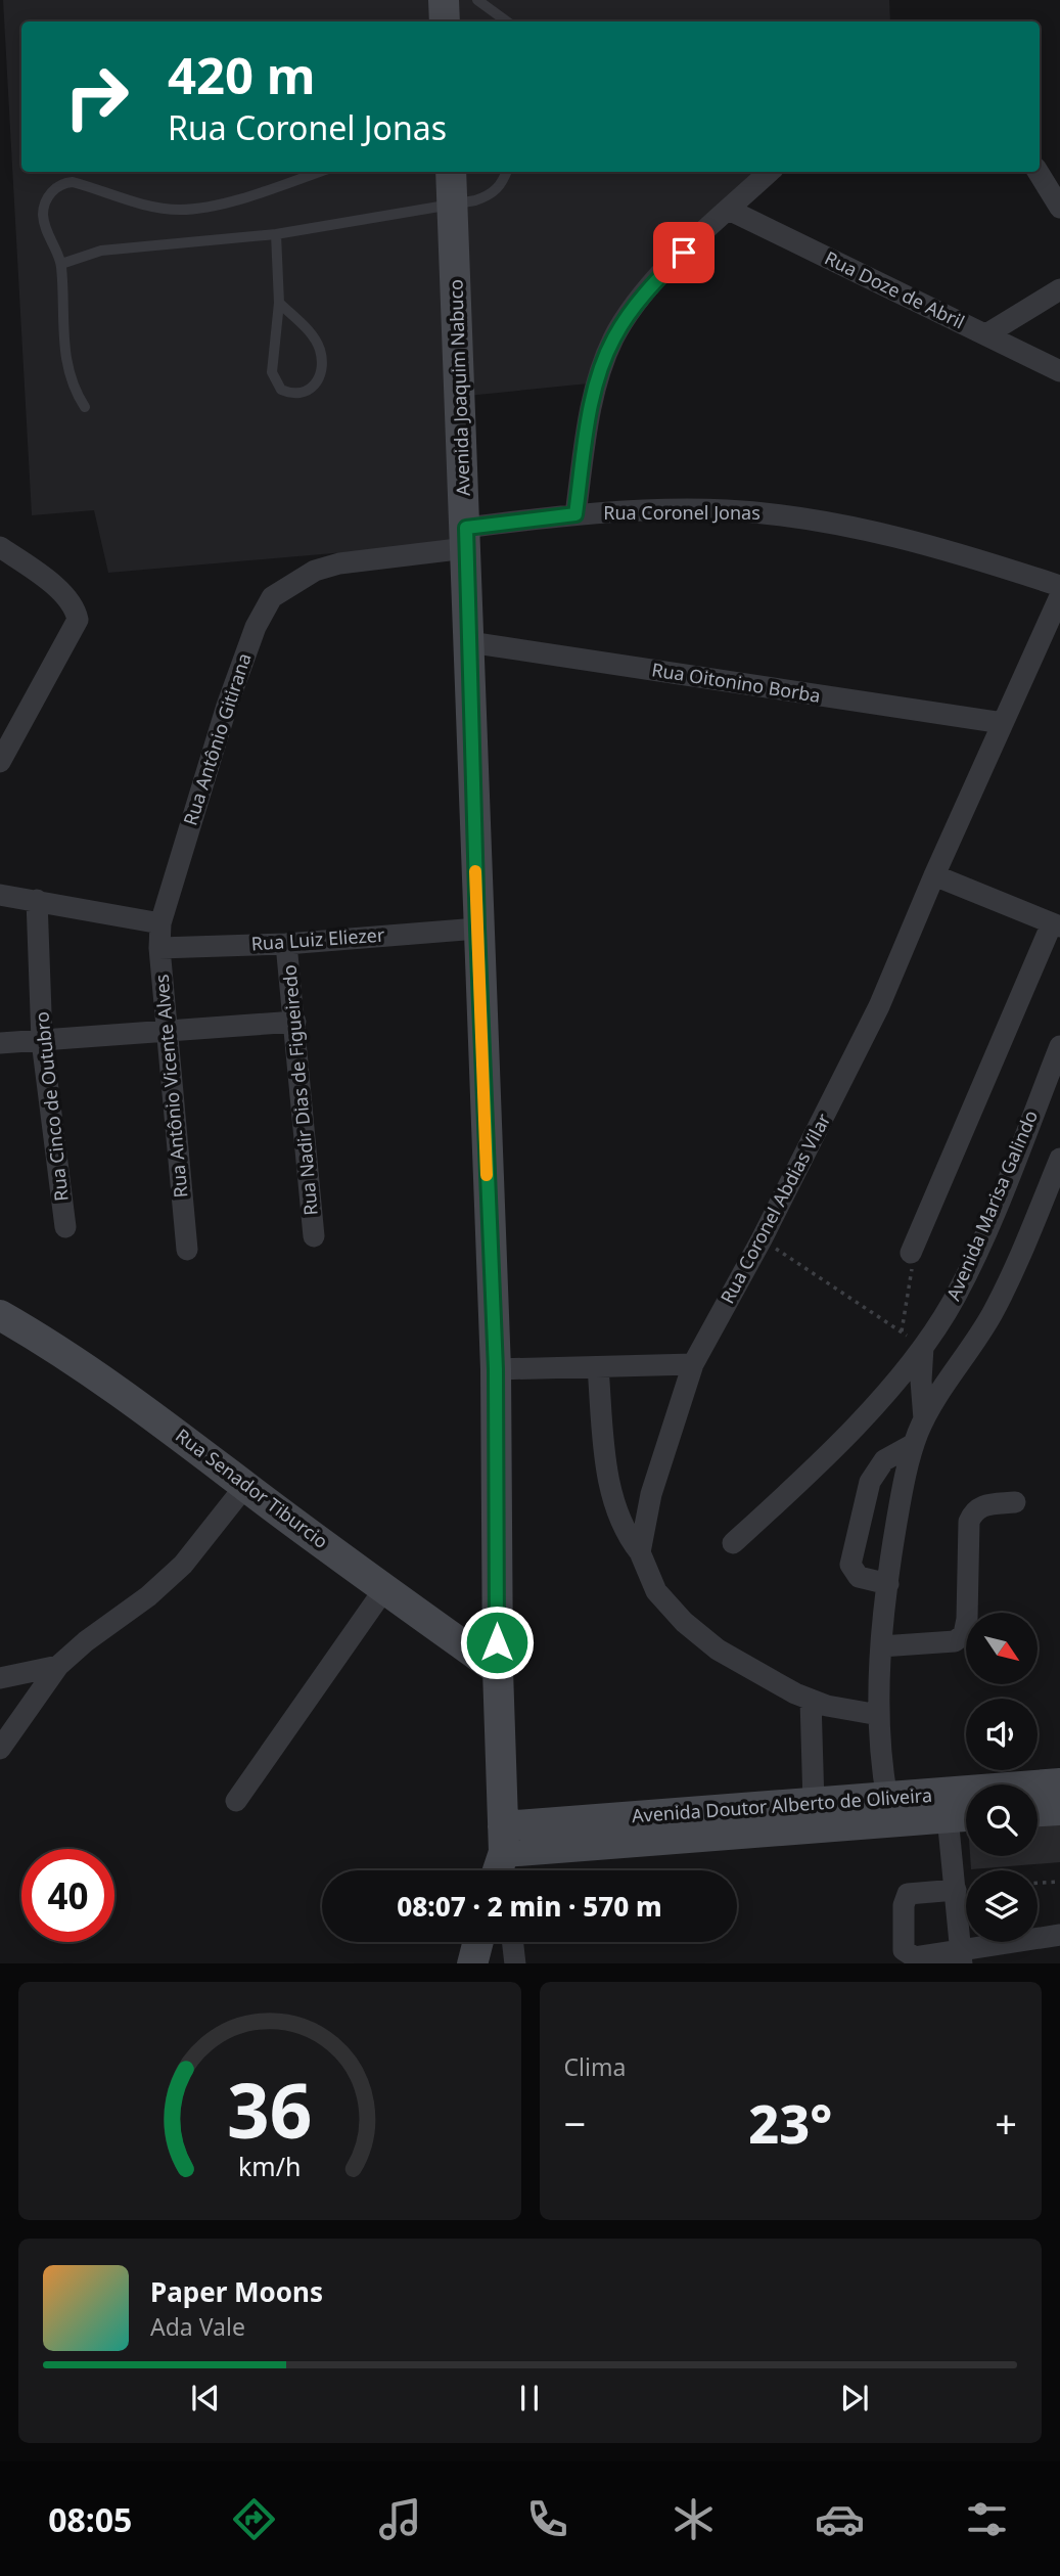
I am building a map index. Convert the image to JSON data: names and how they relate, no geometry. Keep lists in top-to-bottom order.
{
  "streets": {
    "street": [
      "Rua Doze de Abril",
      "Avenida Joaquim Nabuco",
      "Rua Coronel Jonas",
      "Rua Oitonino Borba",
      "Rua Antônio Gitirana",
      "Rua Luiz Eliezer",
      "Rua Antônio Vicente Alves",
      "Rua Nadir Dias de Figueiredo",
      "Rua Cinco de Outubro",
      "Avenida Marisa Galindo",
      "Rua Coronel Abdias Vilar",
      "Rua Senador Tiburcio",
      "Avenida Doutor Alberto de Oliveira"
    ]
  },
  "crossings": [
    ["Avenida Joaquim Nabuco", "Rua Coronel Jonas"],
    ["Avenida Joaquim Nabuco", "Rua Oitonino Borba"],
    ["Avenida Joaquim Nabuco", "Rua Antônio Gitirana"],
    ["Avenida Joaquim Nabuco", "Rua Luiz Eliezer"],
    ["Avenida Joaquim Nabuco", "Rua Senador Tiburcio"],
    ["Avenida Joaquim Nabuco", "Avenida Doutor Alberto de Oliveira"],
    ["Rua Coronel Jonas", "Rua Antônio Gitirana"],
    ["Rua Oitonino Borba", "Rua Coronel Abdias Vilar"],
    ["Rua Antônio Gitirana", "Rua Antônio Vicente Alves"],
    ["Rua Luiz Eliezer", "Rua Antônio Vicente Alves"],
    ["Rua Luiz Eliezer", "Rua Nadir Dias de Figueiredo"]
  ],
  "north": "bottom right",
  "page": {
    "turn": ["420 m", "Rua Coronel Jonas"],
    "limit": "40",
    "trip": "08:07 · 2 min · 570 m",
    "tile": "Clima",
    "heat": ["−", "23°", "+"],
    "song": ["Paper Moons", "Ada Vale"],
    "tabs": "08:05",
    "gauge": ["36", "km/h"]
  }
}
